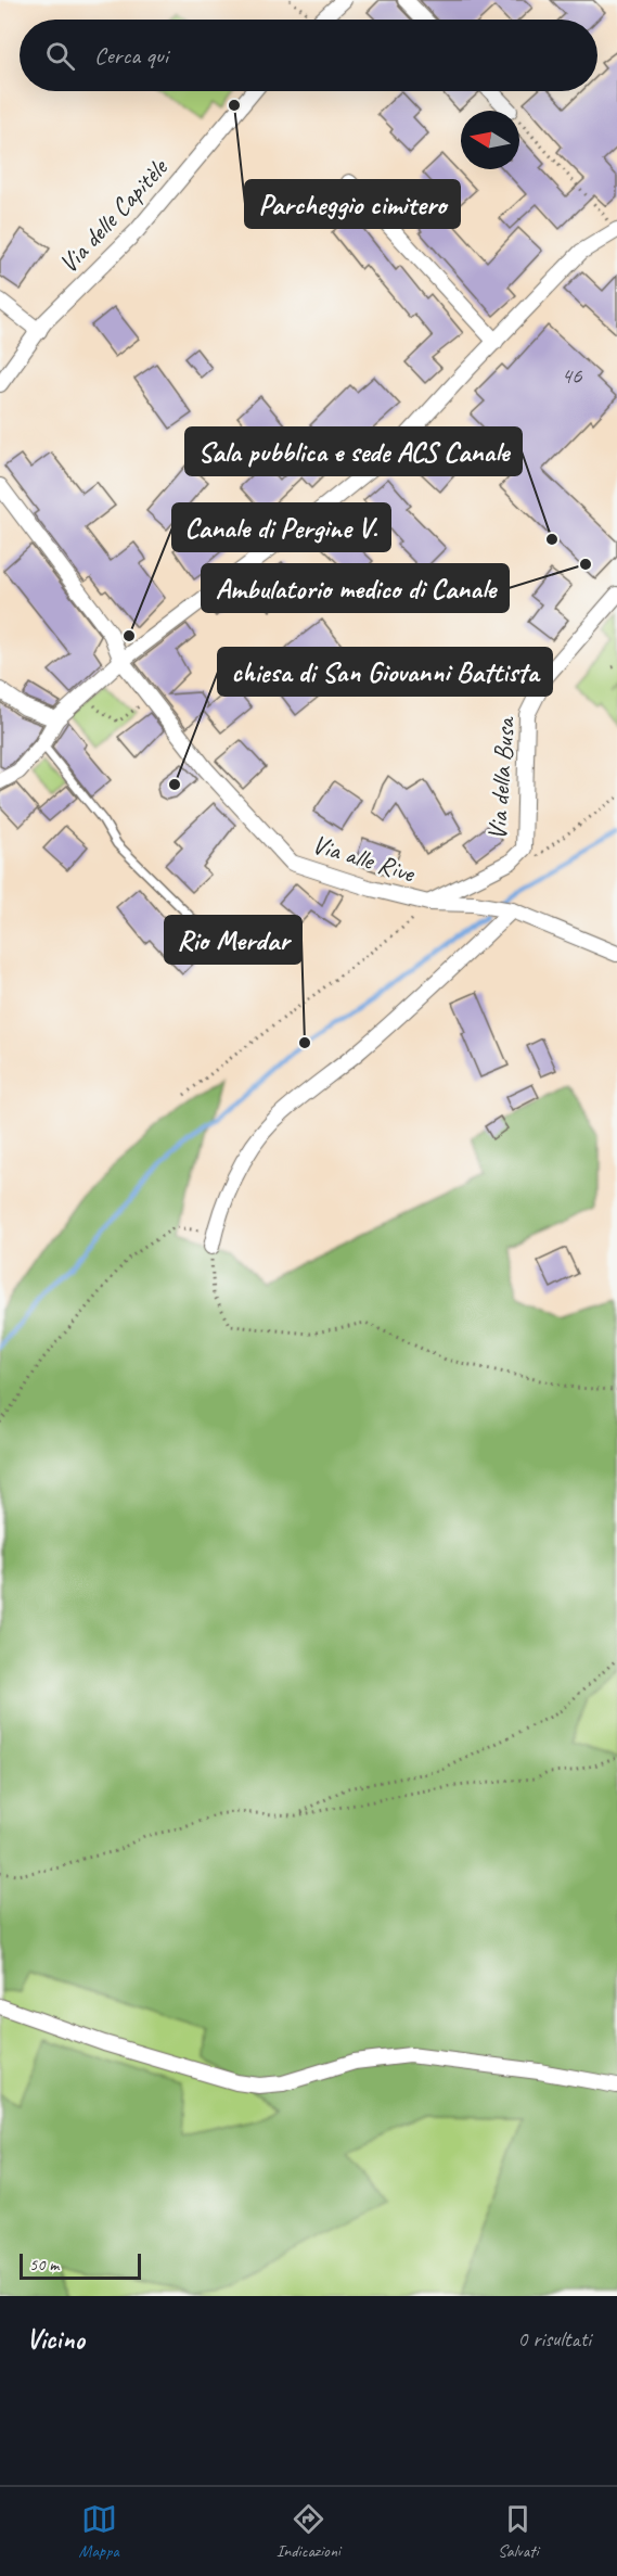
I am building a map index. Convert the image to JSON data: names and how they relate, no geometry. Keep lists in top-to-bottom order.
{
  "streets": {
    "street": ["Via delle Capitèle", "Via della Busa", "Via alle Rive"]
  },
  "crossings": [
    ["Via della Busa", "Via alle Rive"]
  ],
  "places": [
    "Parcheggio cimitero",
    "Sala pubblica e sede ACS Canale",
    "Ambulatorio medico di Canale",
    "Canale di Pergine V.",
    "chiesa di San Giovanni Battista",
    "Rio Merdar"
  ],
  "house_numbers": ["46"],
  "scale_bar": "50 m",
  "north": "left",
  "page": {
    "search": "Cerca qui",
    "scale": "50 m",
    "heading": ["Vicino", "0 risultati"],
    "nav": ["Mappa", "Indicazioni", "Salvati"]
  }
}
